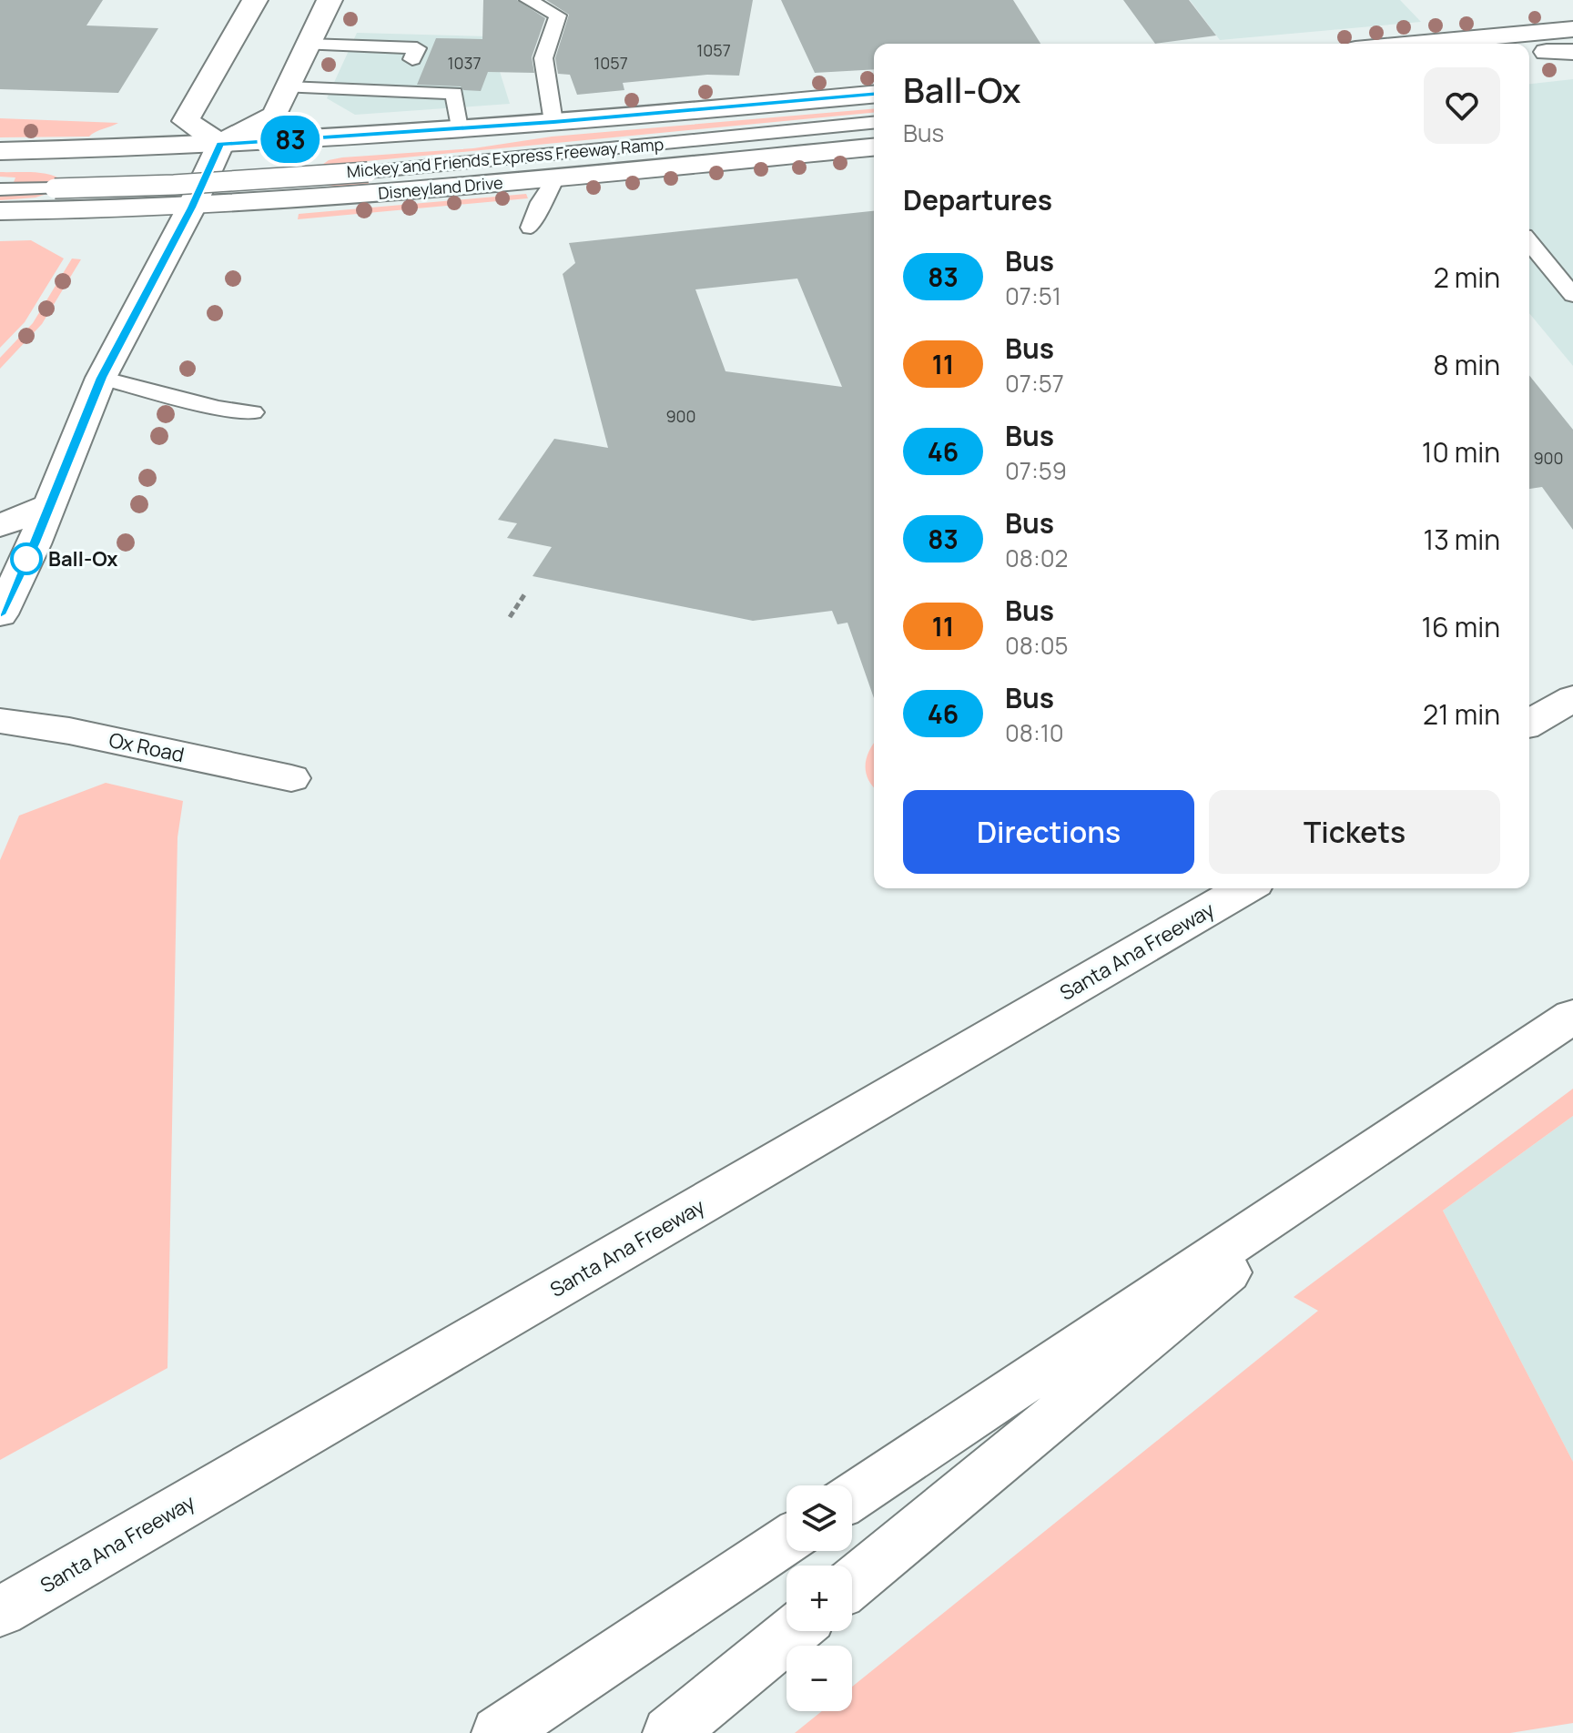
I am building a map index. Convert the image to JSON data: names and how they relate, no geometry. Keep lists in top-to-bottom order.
{
  "streets": {
    "main road": ["Disneyland Drive", "Ox Road", "Santa Ana Freeway"],
    "lane": ["Mickey and Friends Express Freeway Ramp"]
  },
  "places": ["Ball-Ox"],
  "lines": ["bus line 83"],
  "house_numbers": [
    "1057",
    "1037",
    "1057",
    "900",
    "900"
  ],
  "page": {
    "on_map": "83",
    "heading": [
      ["Ball-Ox", "Bus"],
      "Departures"
    ],
    "list": [
      {
        "mark": "83",
        "name": "Bus",
        "note": "07:51",
        "value": "2 min"
      },
      {
        "mark": "11",
        "name": "Bus",
        "note": "07:57",
        "value": "8 min"
      },
      {
        "mark": "46",
        "name": "Bus",
        "note": "07:59",
        "value": "10 min"
      },
      {
        "mark": "83",
        "name": "Bus",
        "note": "08:02",
        "value": "13 min"
      },
      {
        "mark": "11",
        "name": "Bus",
        "note": "08:05",
        "value": "16 min"
      },
      {
        "mark": "46",
        "name": "Bus",
        "note": "08:10",
        "value": "21 min"
      }
    ],
    "buttons": ["Directions", "Tickets"],
    "map_buttons": ["+", "−"]
  }
}
